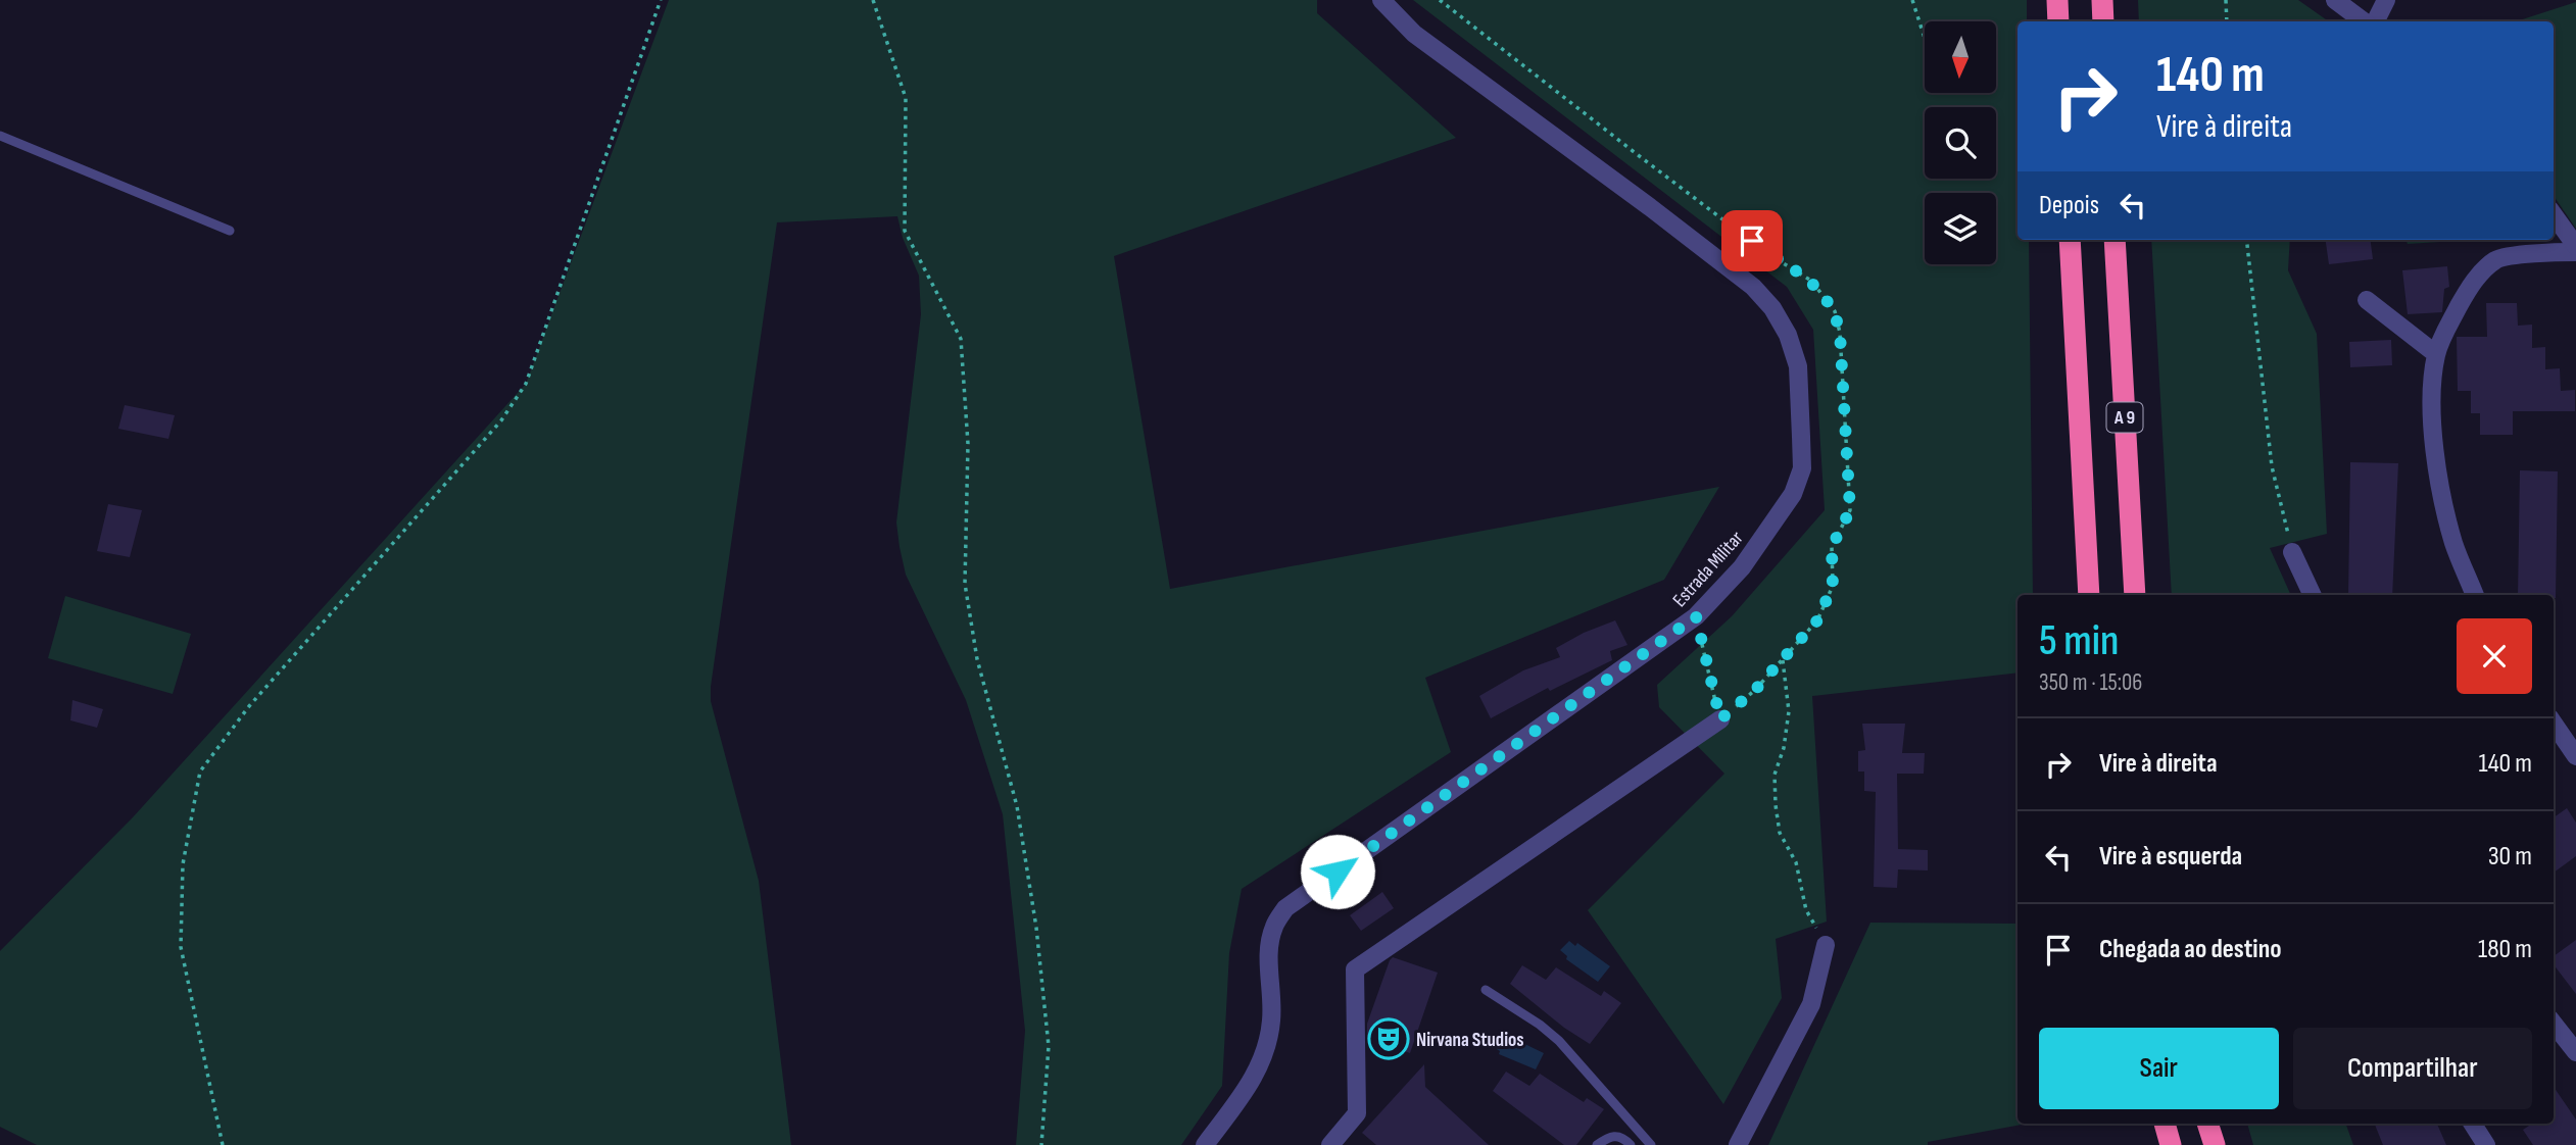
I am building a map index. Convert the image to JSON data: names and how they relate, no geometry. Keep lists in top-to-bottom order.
{
  "streets": {
    "highway": ["A 9"],
    "street": ["Estrada Militar"]
  },
  "places": {
    "theatre": ["Nirvana Studios"]
  },
  "north": "bottom",
  "page": {
    "turn": ["140 m", "Vire à direita"],
    "then": "Depois",
    "heading": ["5 min", "350 m · 15:06"],
    "list": [
      {
        "name": "Vire à direita",
        "value": "140 m"
      },
      {
        "name": "Vire à esquerda",
        "value": "30 m"
      },
      {
        "name": "Chegada ao destino",
        "value": "180 m"
      }
    ],
    "buttons": ["Sair", "Compartilhar"]
  }
}
